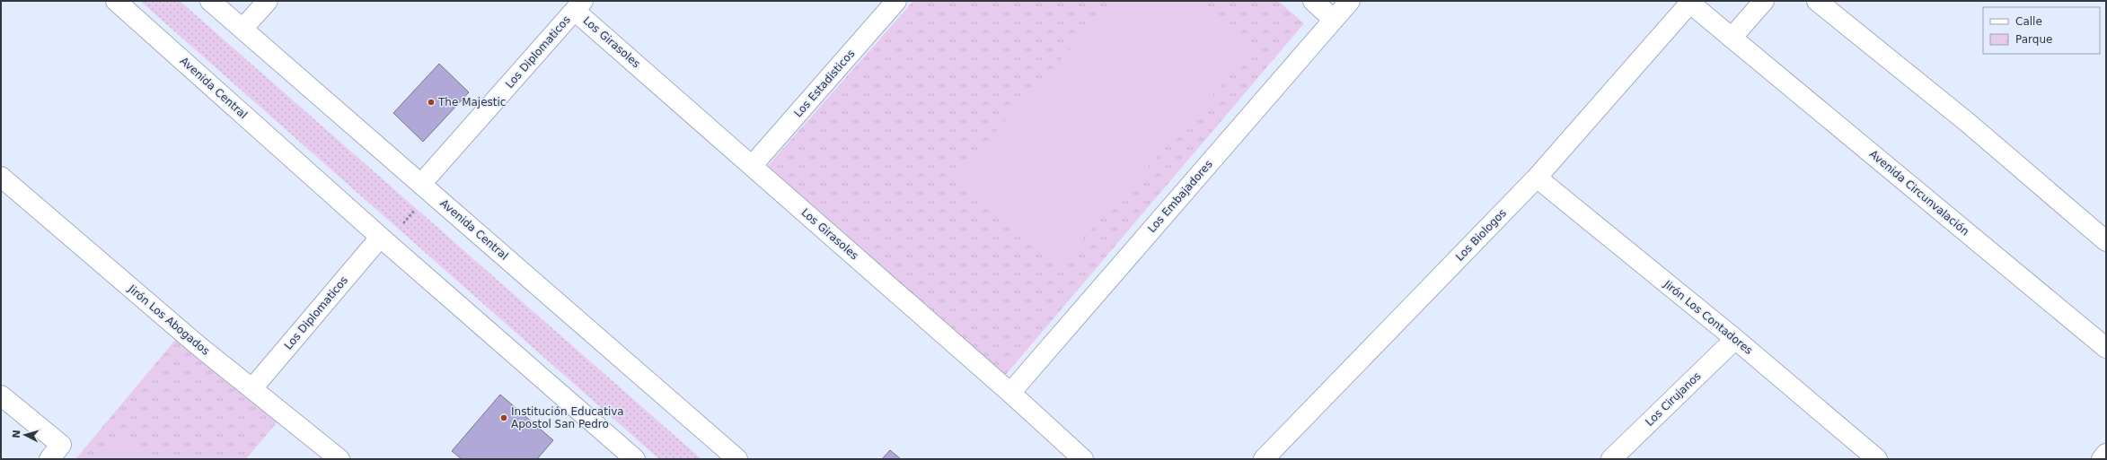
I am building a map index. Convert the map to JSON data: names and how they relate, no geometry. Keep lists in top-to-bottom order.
{
  "streets": {
    "street": [
      "Los Girasoles",
      "Los Diplomaticos",
      "Los Estadisticos",
      "Avenida Central",
      "Avenida Circunvalación",
      "Los Embajadores",
      "Los Biologos",
      "Jirón Los Contadores",
      "Jirón Los Abogados",
      "Los Cirujanos"
    ]
  },
  "crossings": [
    ["Los Girasoles", "Los Diplomaticos"],
    ["Los Girasoles", "Los Estadisticos"],
    ["Los Girasoles", "Los Embajadores"],
    ["Los Diplomaticos", "Avenida Central"],
    ["Los Diplomaticos", "Jirón Los Abogados"],
    ["Avenida Circunvalación", "Los Biologos"],
    ["Los Biologos", "Jirón Los Contadores"],
    ["Jirón Los Contadores", "Los Cirujanos"]
  ],
  "places": ["The Majestic", "Institución Educativa Apostol San Pedro"],
  "legend": ["Calle", "Parque"],
  "north": "left"
}
